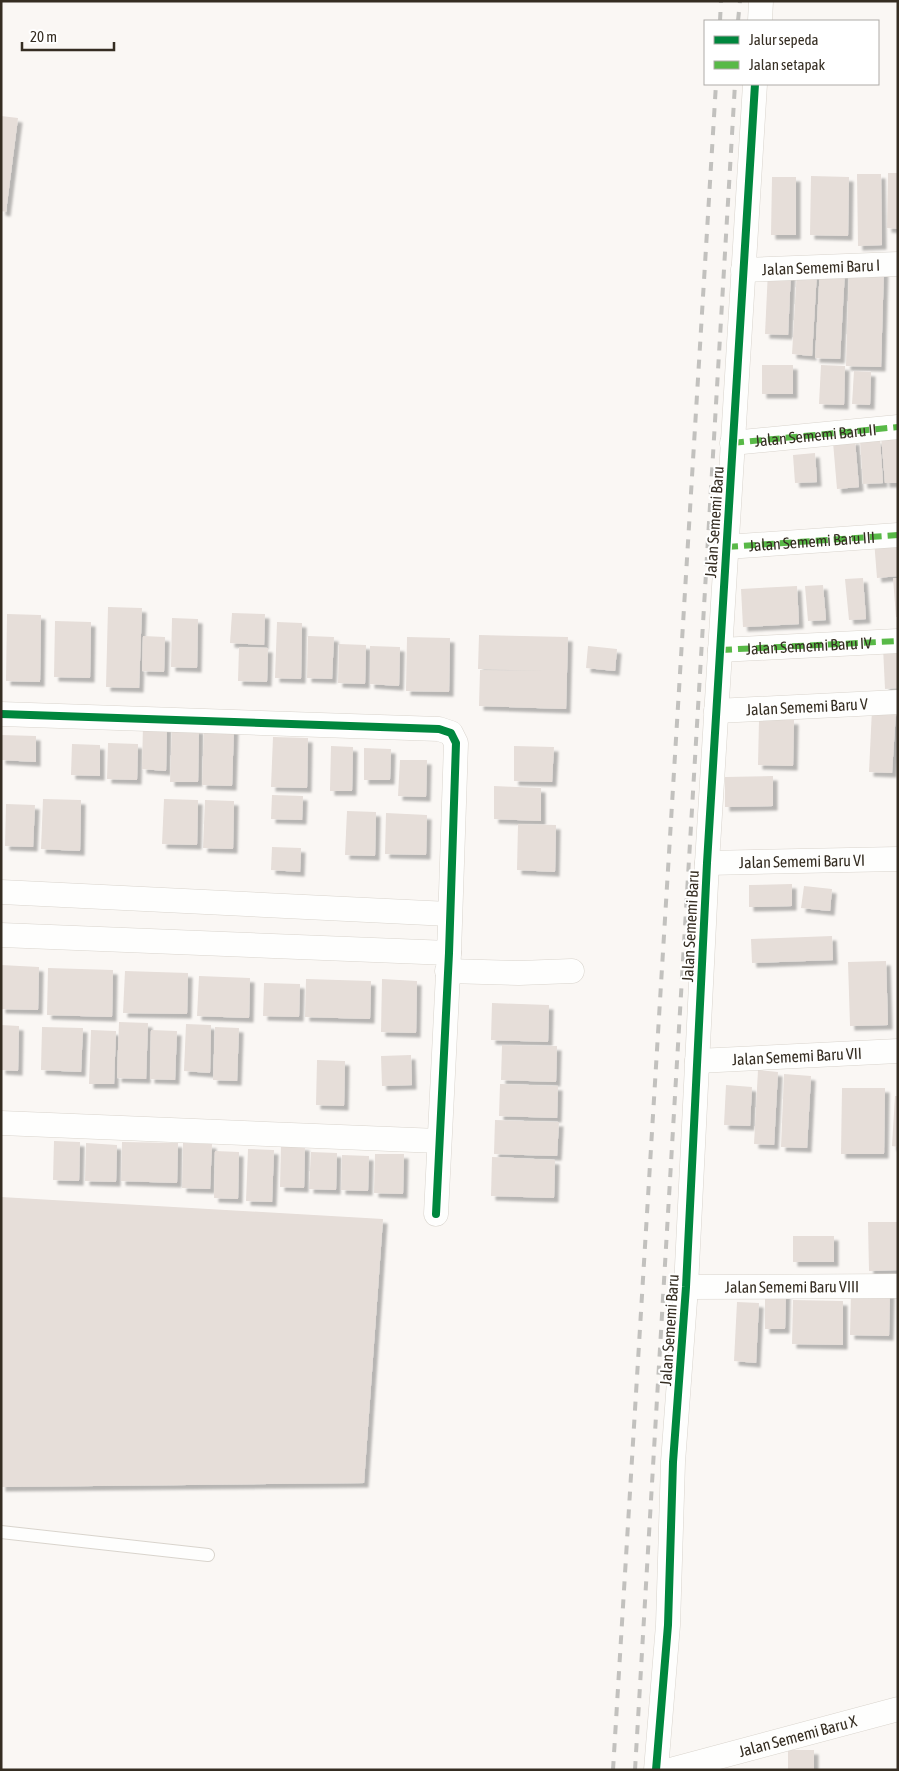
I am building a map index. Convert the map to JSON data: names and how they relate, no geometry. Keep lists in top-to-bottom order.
{
  "streets": {
    "street": [
      "Jalan Sememi Baru I",
      "Jalan Sememi Baru II",
      "Jalan Sememi Baru",
      "Jalan Sememi Baru III",
      "Jalan Sememi Baru IV",
      "Jalan Sememi Baru V",
      "Jalan Sememi Baru VI",
      "Jalan Sememi Baru VII",
      "Jalan Sememi Baru VIII",
      "Jalan Sememi Baru X"
    ]
  },
  "crossings": [
    ["Jalan Sememi Baru I", "Jalan Sememi Baru"],
    ["Jalan Sememi Baru II", "Jalan Sememi Baru"],
    ["Jalan Sememi Baru", "Jalan Sememi Baru III"],
    ["Jalan Sememi Baru", "Jalan Sememi Baru IV"],
    ["Jalan Sememi Baru", "Jalan Sememi Baru V"],
    ["Jalan Sememi Baru", "Jalan Sememi Baru VI"],
    ["Jalan Sememi Baru", "Jalan Sememi Baru VII"],
    ["Jalan Sememi Baru", "Jalan Sememi Baru VIII"]
  ],
  "legend": ["Jalur sepeda", "Jalan setapak"],
  "scale_bar": "20 m"
}
